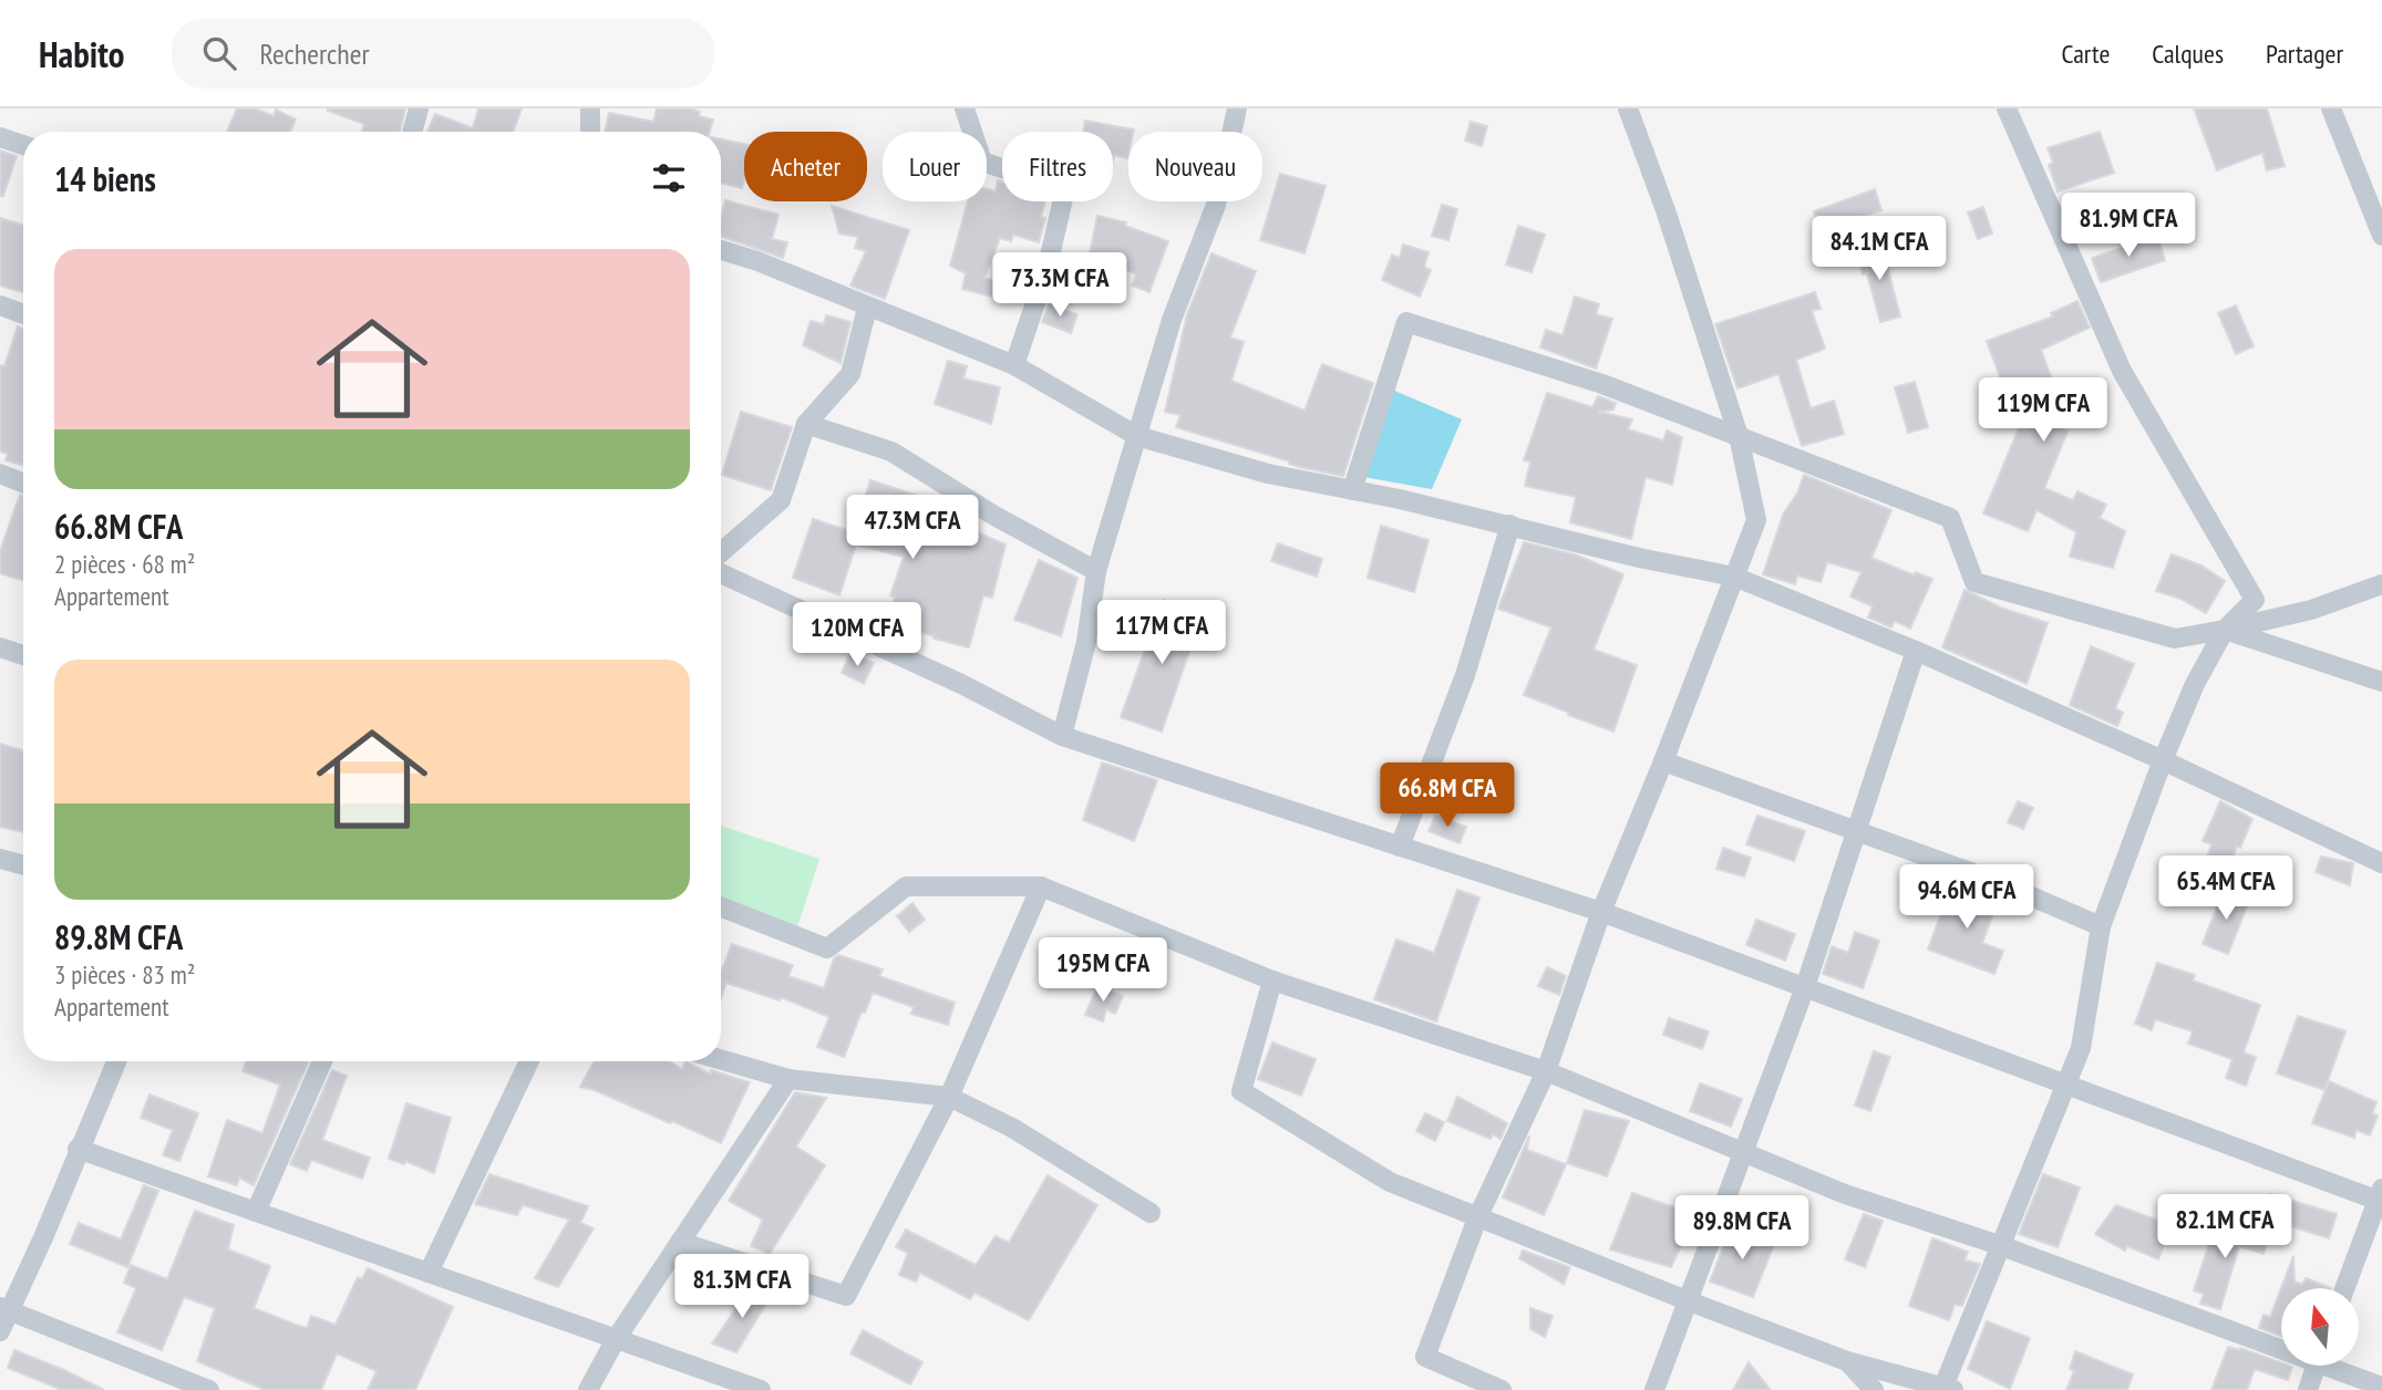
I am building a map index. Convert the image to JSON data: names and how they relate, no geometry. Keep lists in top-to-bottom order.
{
  "north": "top",
  "page": {
    "header": "Habito",
    "search": "Rechercher",
    "nav": ["Carte", "Calques", "Partager"],
    "chip": [
      "Acheter",
      "Louer",
      "Filtres",
      "Nouveau"
    ],
    "heading": "14 biens",
    "price": [
      "81.9M CFA",
      "84.1M CFA",
      "73.3M CFA",
      "119M CFA",
      "47.3M CFA",
      "117M CFA",
      "120M CFA",
      "66.8M CFA",
      "65.4M CFA",
      "94.6M CFA",
      "195M CFA",
      "82.1M CFA",
      "89.8M CFA",
      "81.3M CFA"
    ],
    "list": [
      {
        "name": "66.8M CFA",
        "note": "2 pièces · 68 m² · Appartement"
      },
      {
        "name": "89.8M CFA",
        "note": "3 pièces · 83 m² · Appartement"
      }
    ]
  }
}
